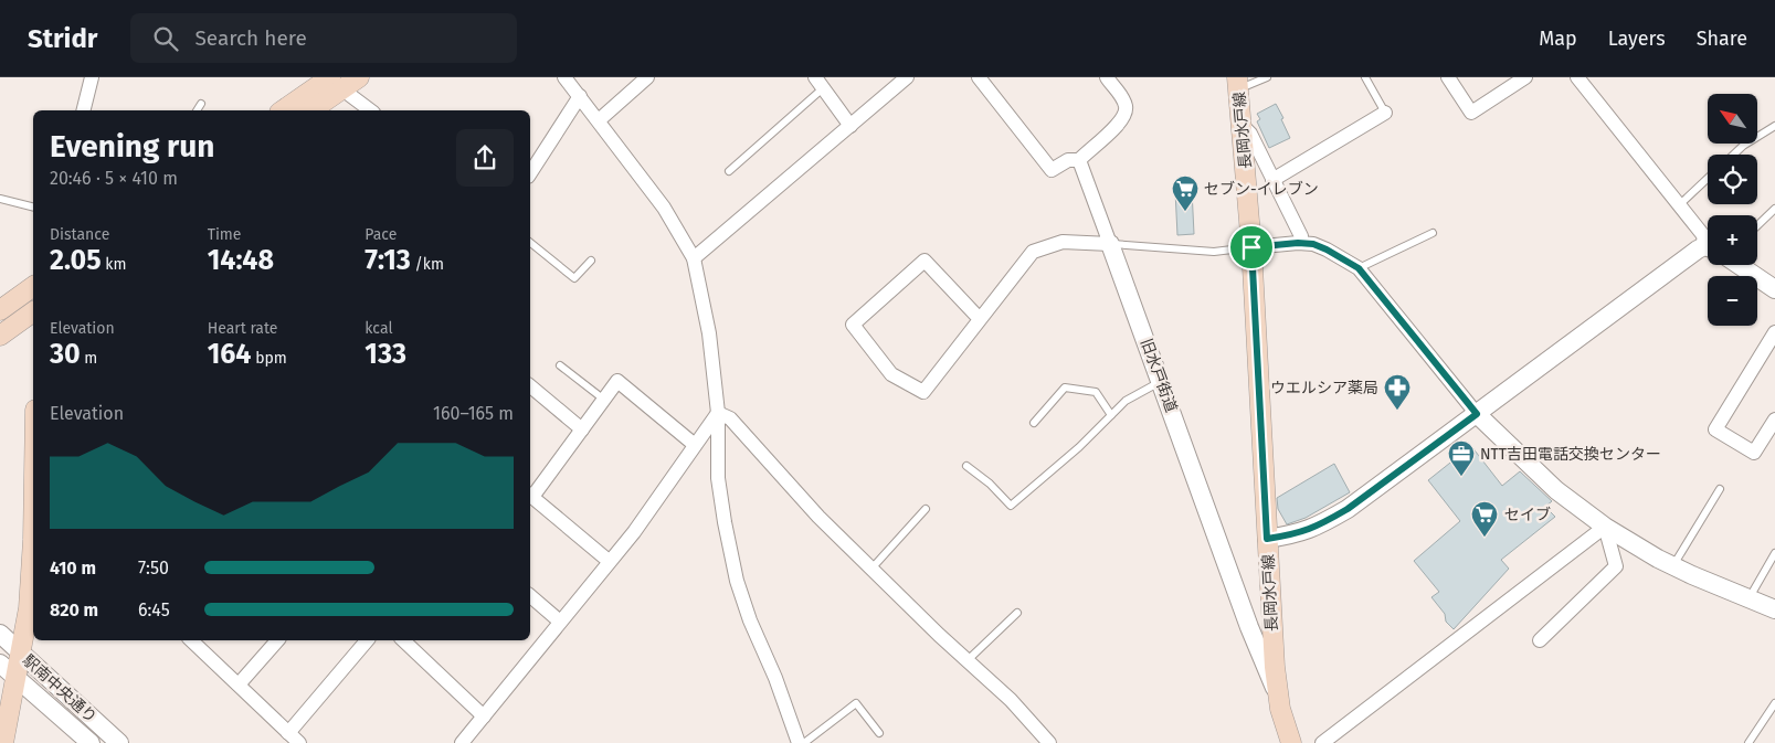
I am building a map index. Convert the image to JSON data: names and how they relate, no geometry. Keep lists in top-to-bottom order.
{
  "streets": {
    "main road": ["長岡水戸線"],
    "street": ["旧水戸街道", "駅南中央通り"]
  },
  "crossings": [
    ["長岡水戸線", "旧水戸街道"]
  ],
  "places": {
    "supermarket": ["セブン-イレブン", "セイブ"],
    "pharmacy": ["ウエルシア薬局"],
    "office": ["NTT吉田電話交換センター"]
  },
  "north": "top left",
  "page": {
    "header": "Stridr",
    "search": "Search here",
    "nav": ["Map", "Layers", "Share"],
    "map_buttons": ["+", "−"],
    "heading": ["Evening run", "20:46 · 5 × 410 m"],
    "stats": [
      ["Distance", "2.05 km"],
      ["Time", "14:48"],
      ["Pace", "7:13 /km"],
      ["Elevation", "30 m"],
      ["Heart rate", "164 bpm"],
      ["kcal", "133"]
    ],
    "chart": ["Elevation", "160–165 m"],
    "list": [
      {
        "name": "410 m",
        "note": "7:50"
      },
      {
        "name": "820 m",
        "note": "6:45"
      }
    ]
  }
}
